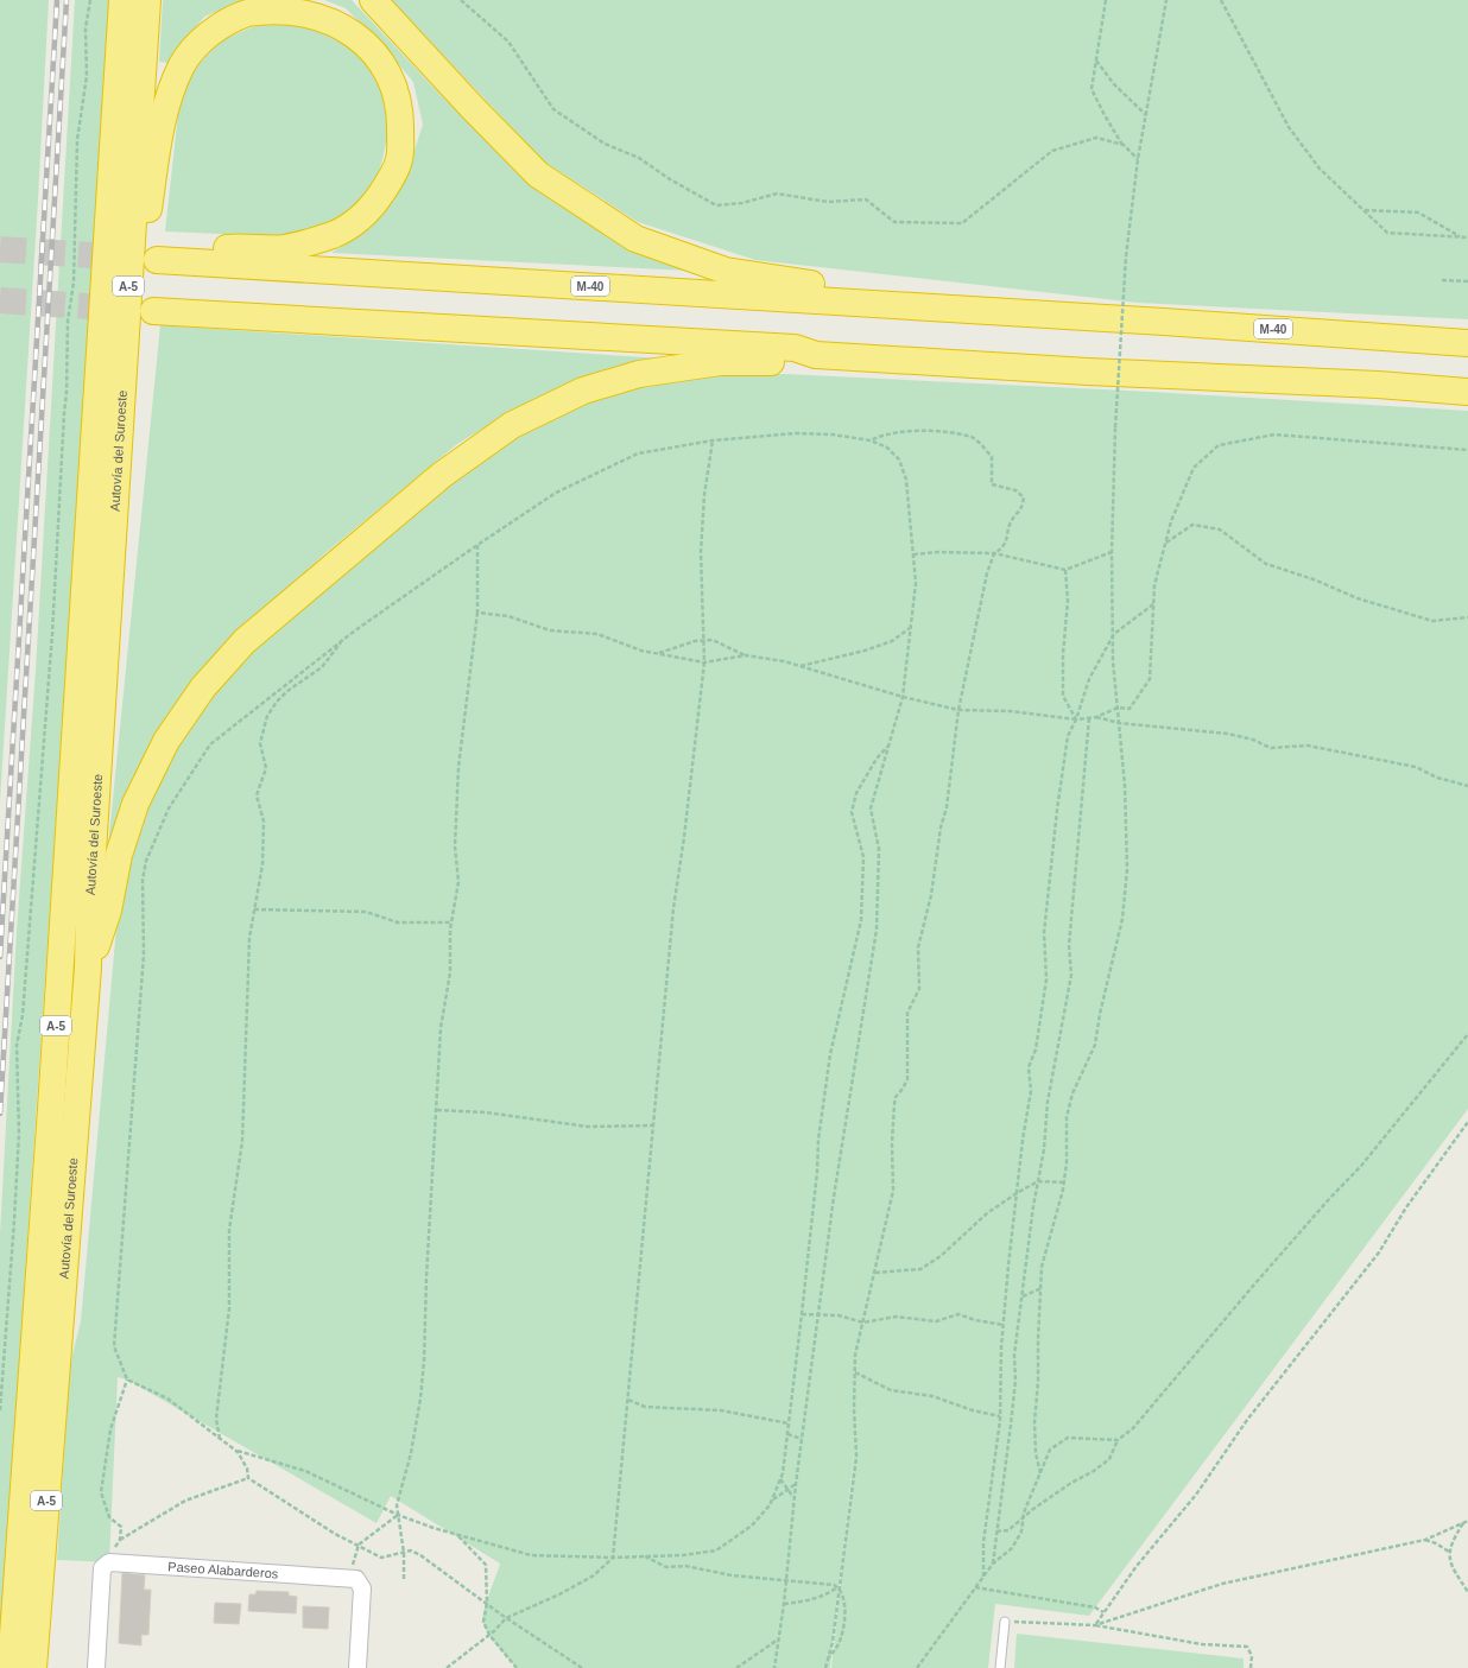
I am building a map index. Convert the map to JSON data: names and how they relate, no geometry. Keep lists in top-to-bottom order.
{
  "streets": {
    "highway": ["A-5", "M-40", "Autovía del Suroeste"],
    "street": ["Paseo Alabarderos"]
  },
  "crossings": [
    ["M-40", "Autovía del Suroeste"]
  ]
}
